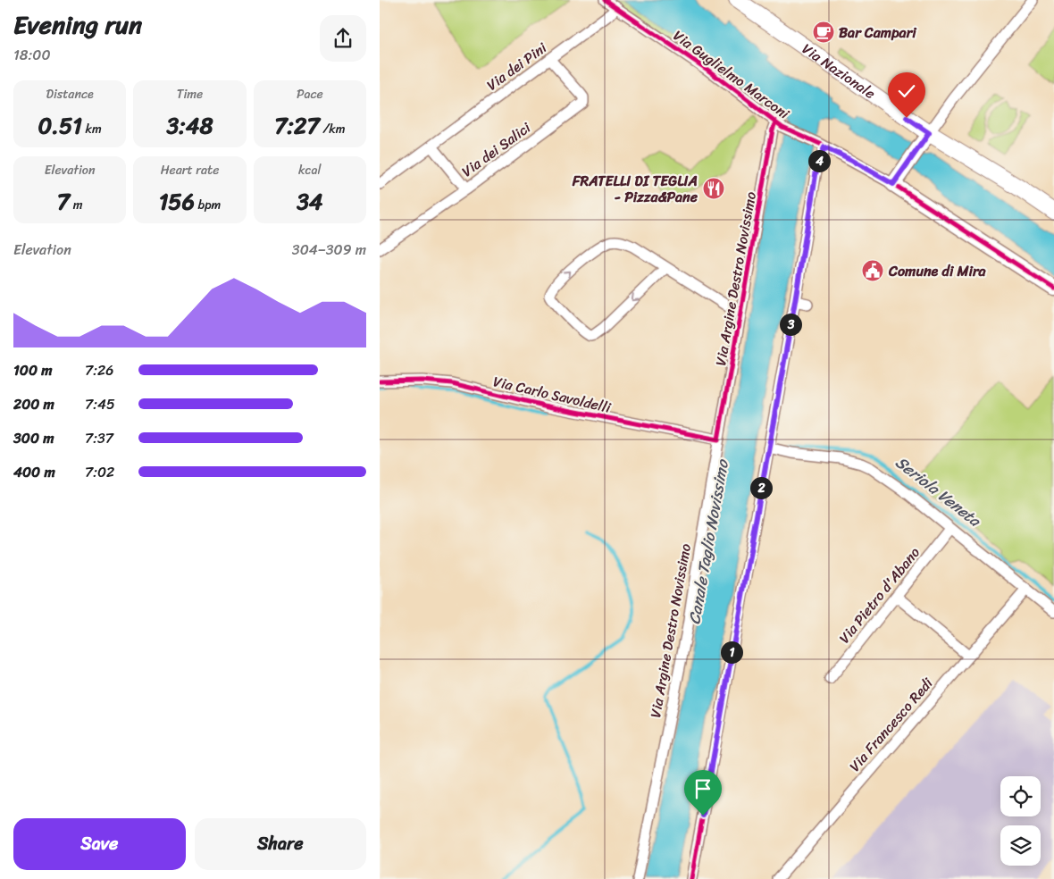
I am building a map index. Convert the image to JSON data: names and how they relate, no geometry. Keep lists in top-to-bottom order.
{
  "streets": {
    "main road": ["Via Nazionale"],
    "street": [
      "Via dei Pini",
      "Via Guglielmo Marconi",
      "Via dei Salici",
      "Via Argine Destro Novissimo",
      "Via Carlo Savoldelli",
      "Via Pietro d'Abano",
      "Via Francesco Redi"
    ]
  },
  "crossings": [
    ["Via dei Pini", "Via Guglielmo Marconi"],
    ["Via dei Pini", "Via dei Salici"],
    ["Via Guglielmo Marconi", "Via Argine Destro Novissimo"],
    ["Via Argine Destro Novissimo", "Via Carlo Savoldelli"]
  ],
  "water": ["Seriola Veneta", "Canale Taglio Novissimo"],
  "places": {
    "cafe": ["Bar Campari"],
    "restaurant": ["FRATELLI DI TEGLIA - Pizza&Pane"],
    "public building": ["Comune di Mira"]
  },
  "page": {
    "heading": ["Evening run", "18:00"],
    "stats": [
      ["Distance", "0.51 km"],
      ["Time", "3:48"],
      ["Pace", "7:27 /km"],
      ["Elevation", "7 m"],
      ["Heart rate", "156 bpm"],
      ["kcal", "34"]
    ],
    "pins": [
      "4",
      "3",
      "2",
      "1"
    ],
    "chart": ["Elevation", "304–309 m"],
    "list": [
      {
        "name": "100 m",
        "note": "7:26"
      },
      {
        "name": "200 m",
        "note": "7:45"
      },
      {
        "name": "300 m",
        "note": "7:37"
      },
      {
        "name": "400 m",
        "note": "7:02"
      }
    ],
    "buttons": ["Save", "Share"]
  }
}
